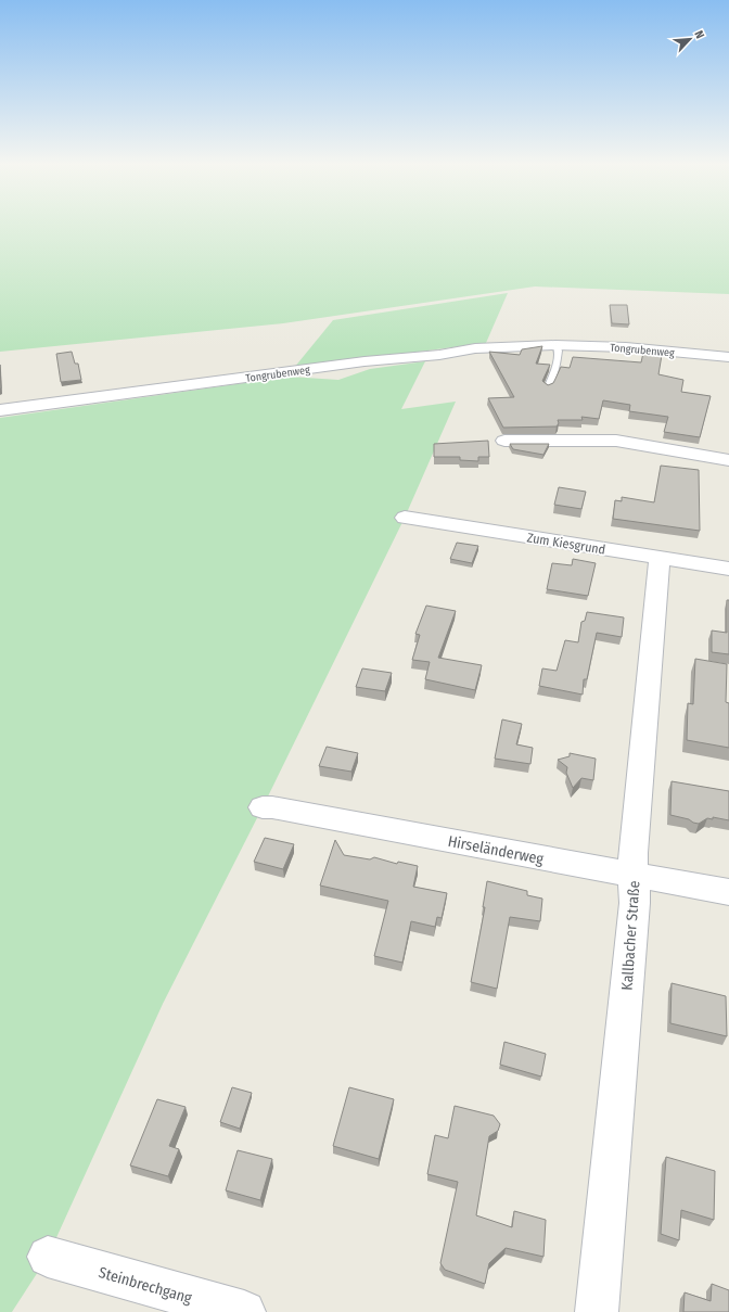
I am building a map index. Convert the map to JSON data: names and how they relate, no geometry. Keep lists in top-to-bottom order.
{
  "streets": {
    "street": [
      "Tongrubenweg",
      "Zum Kiesgrund",
      "Hirseländerweg",
      "Kallbacher Straße",
      "Steinbrechgang"
    ]
  },
  "crossings": [
    ["Zum Kiesgrund", "Kallbacher Straße"],
    ["Hirseländerweg", "Kallbacher Straße"]
  ],
  "north": "top right"
}
